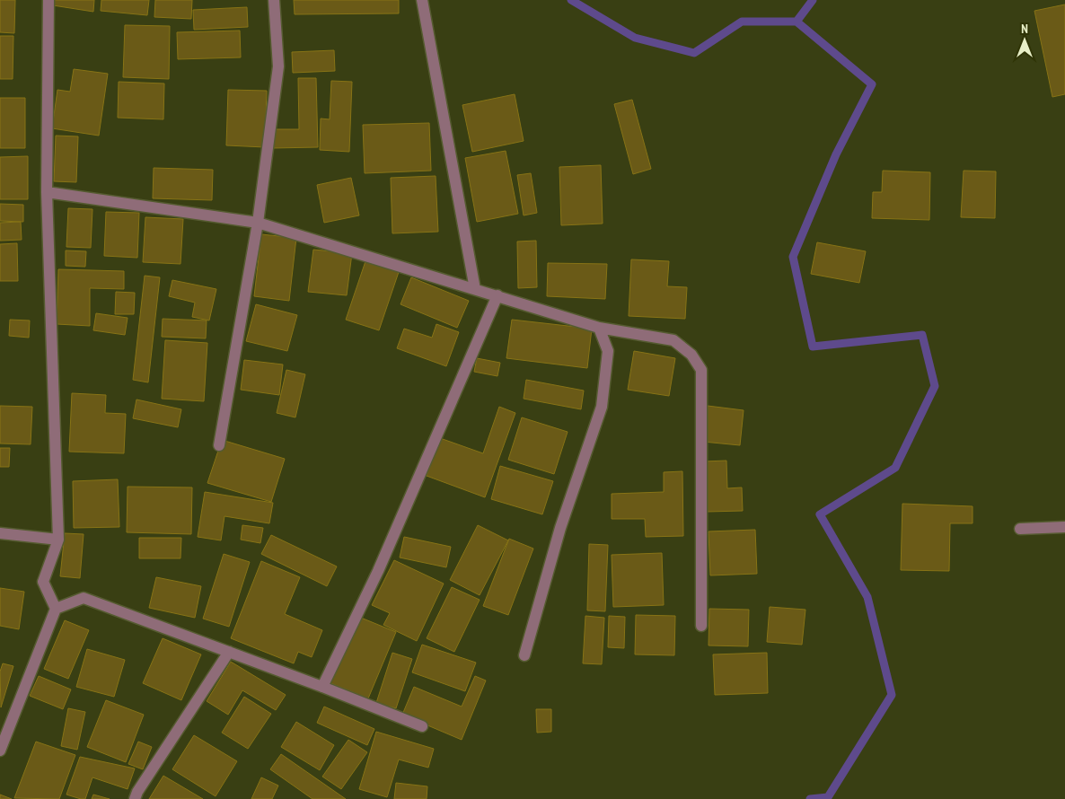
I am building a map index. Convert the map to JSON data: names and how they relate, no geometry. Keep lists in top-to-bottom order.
{
  "north": "top"
}
